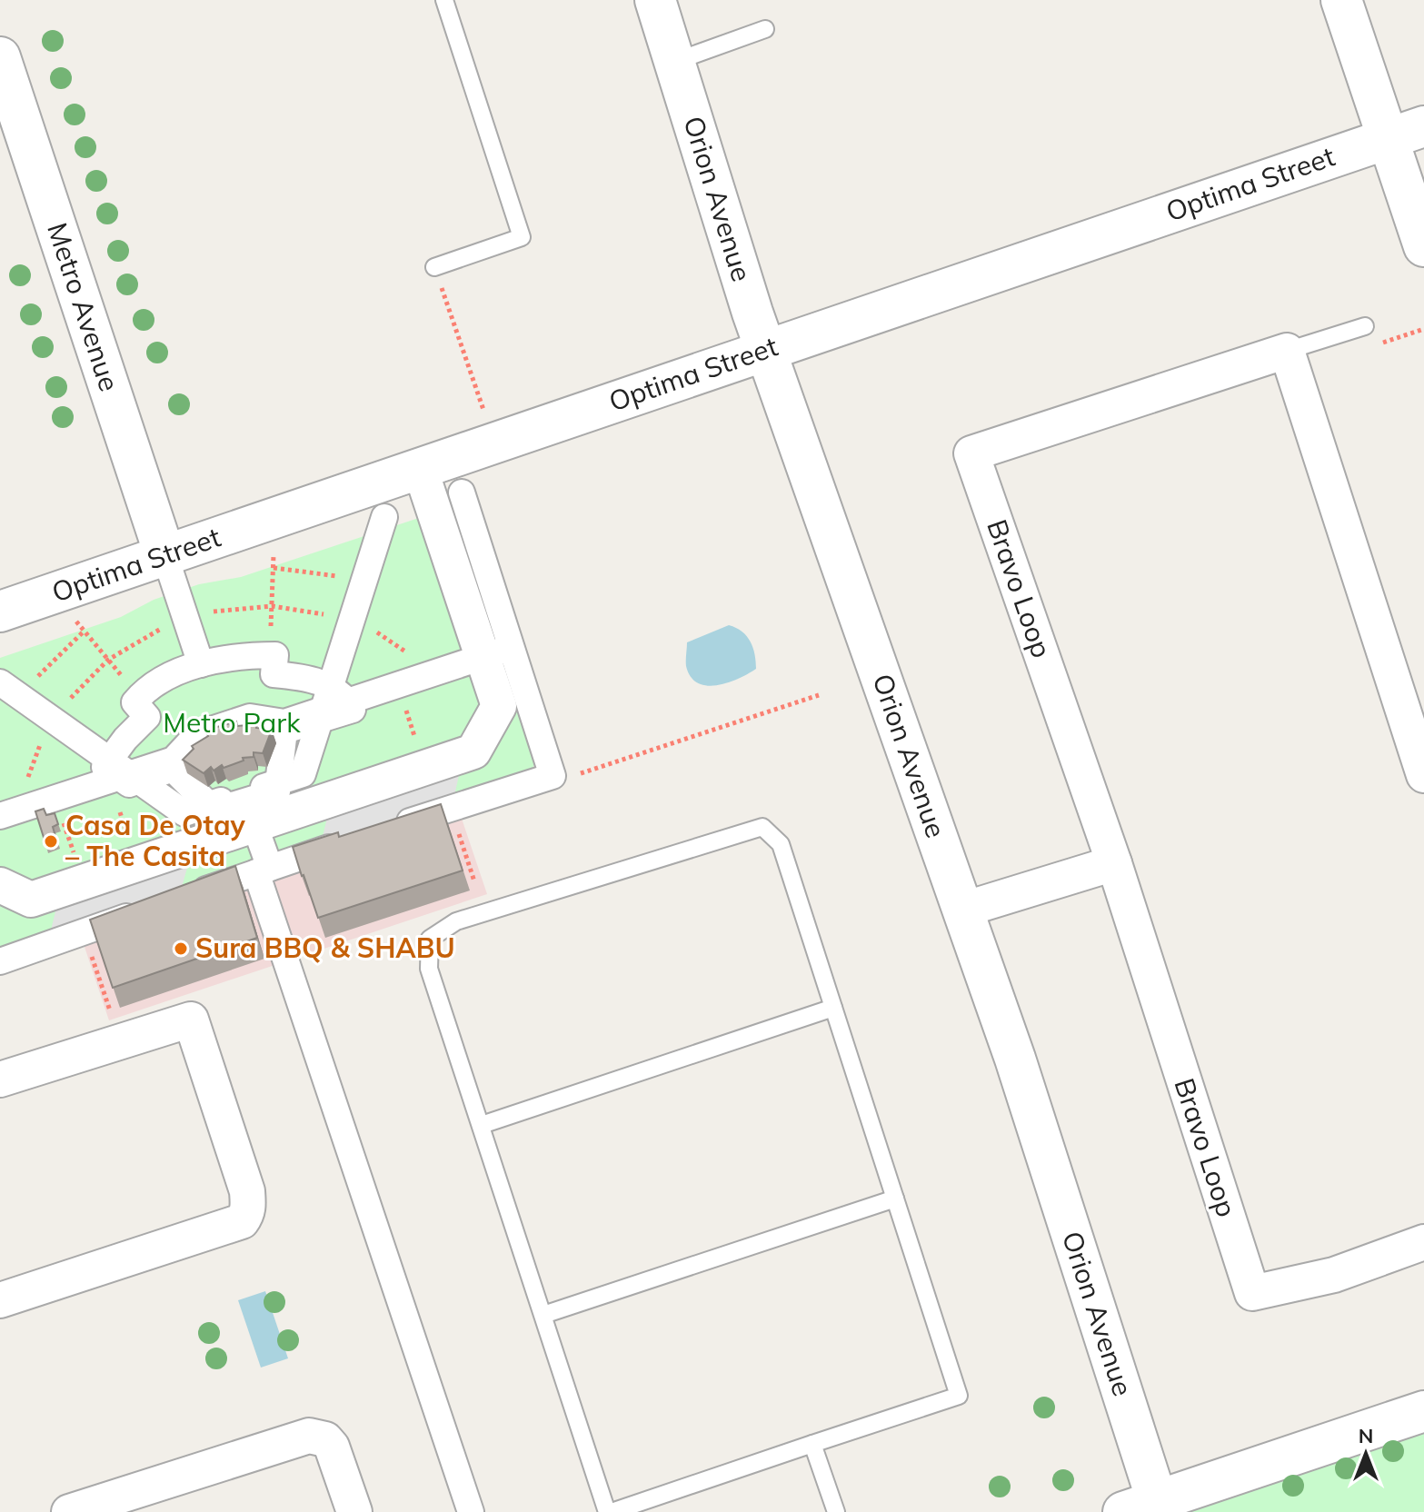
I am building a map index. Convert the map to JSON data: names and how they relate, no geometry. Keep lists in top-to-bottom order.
{
  "streets": {
    "street": [
      "Optima Street",
      "Orion Avenue",
      "Metro Avenue",
      "Bravo Loop"
    ]
  },
  "crossings": [
    ["Optima Street", "Orion Avenue"],
    ["Optima Street", "Metro Avenue"]
  ],
  "parks": ["Metro Park"],
  "places": ["Casa De Otay – The Casita", "Sura BBQ & SHABU"],
  "north": "top"
}
